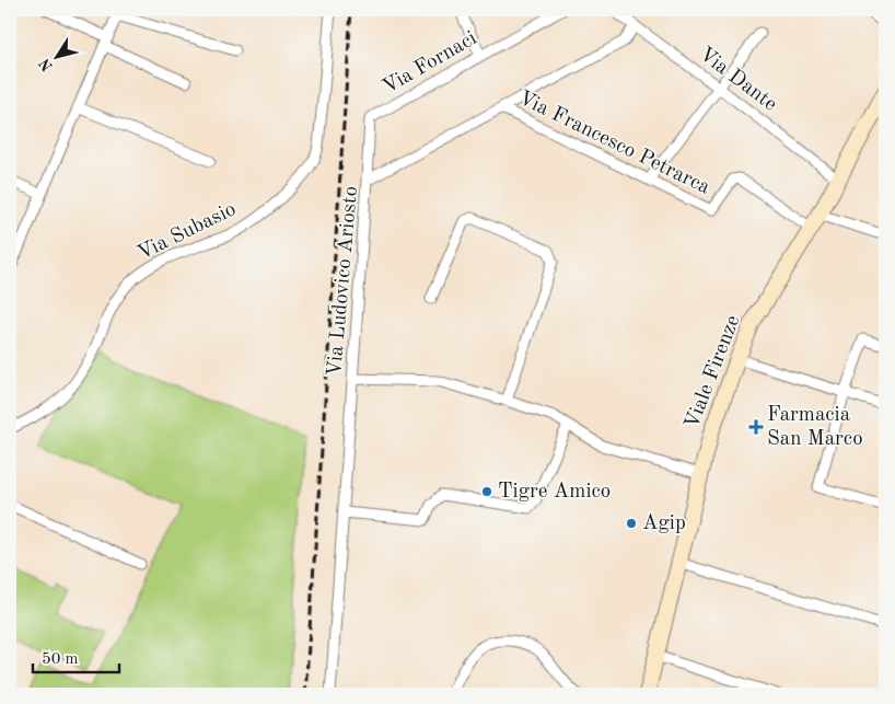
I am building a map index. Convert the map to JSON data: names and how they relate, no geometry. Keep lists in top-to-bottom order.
{
  "streets": {
    "main road": ["Viale Firenze"],
    "street": [
      "Via Fornaci",
      "Via Dante",
      "Via Francesco Petrarca",
      "Via Subasio",
      "Via Ludovico Ariosto"
    ]
  },
  "crossings": [
    ["Via Fornaci", "Via Ludovico Ariosto"],
    ["Via Dante", "Via Ludovico Ariosto"],
    ["Via Dante", "Viale Firenze"],
    ["Via Francesco Petrarca", "Via Ludovico Ariosto"],
    ["Via Francesco Petrarca", "Viale Firenze"]
  ],
  "places": {
    "health": ["Farmacia San Marco"],
    "other": ["Tigre Amico", "Agip"]
  },
  "scale_bar": "50 m",
  "north": "bottom left"
}
